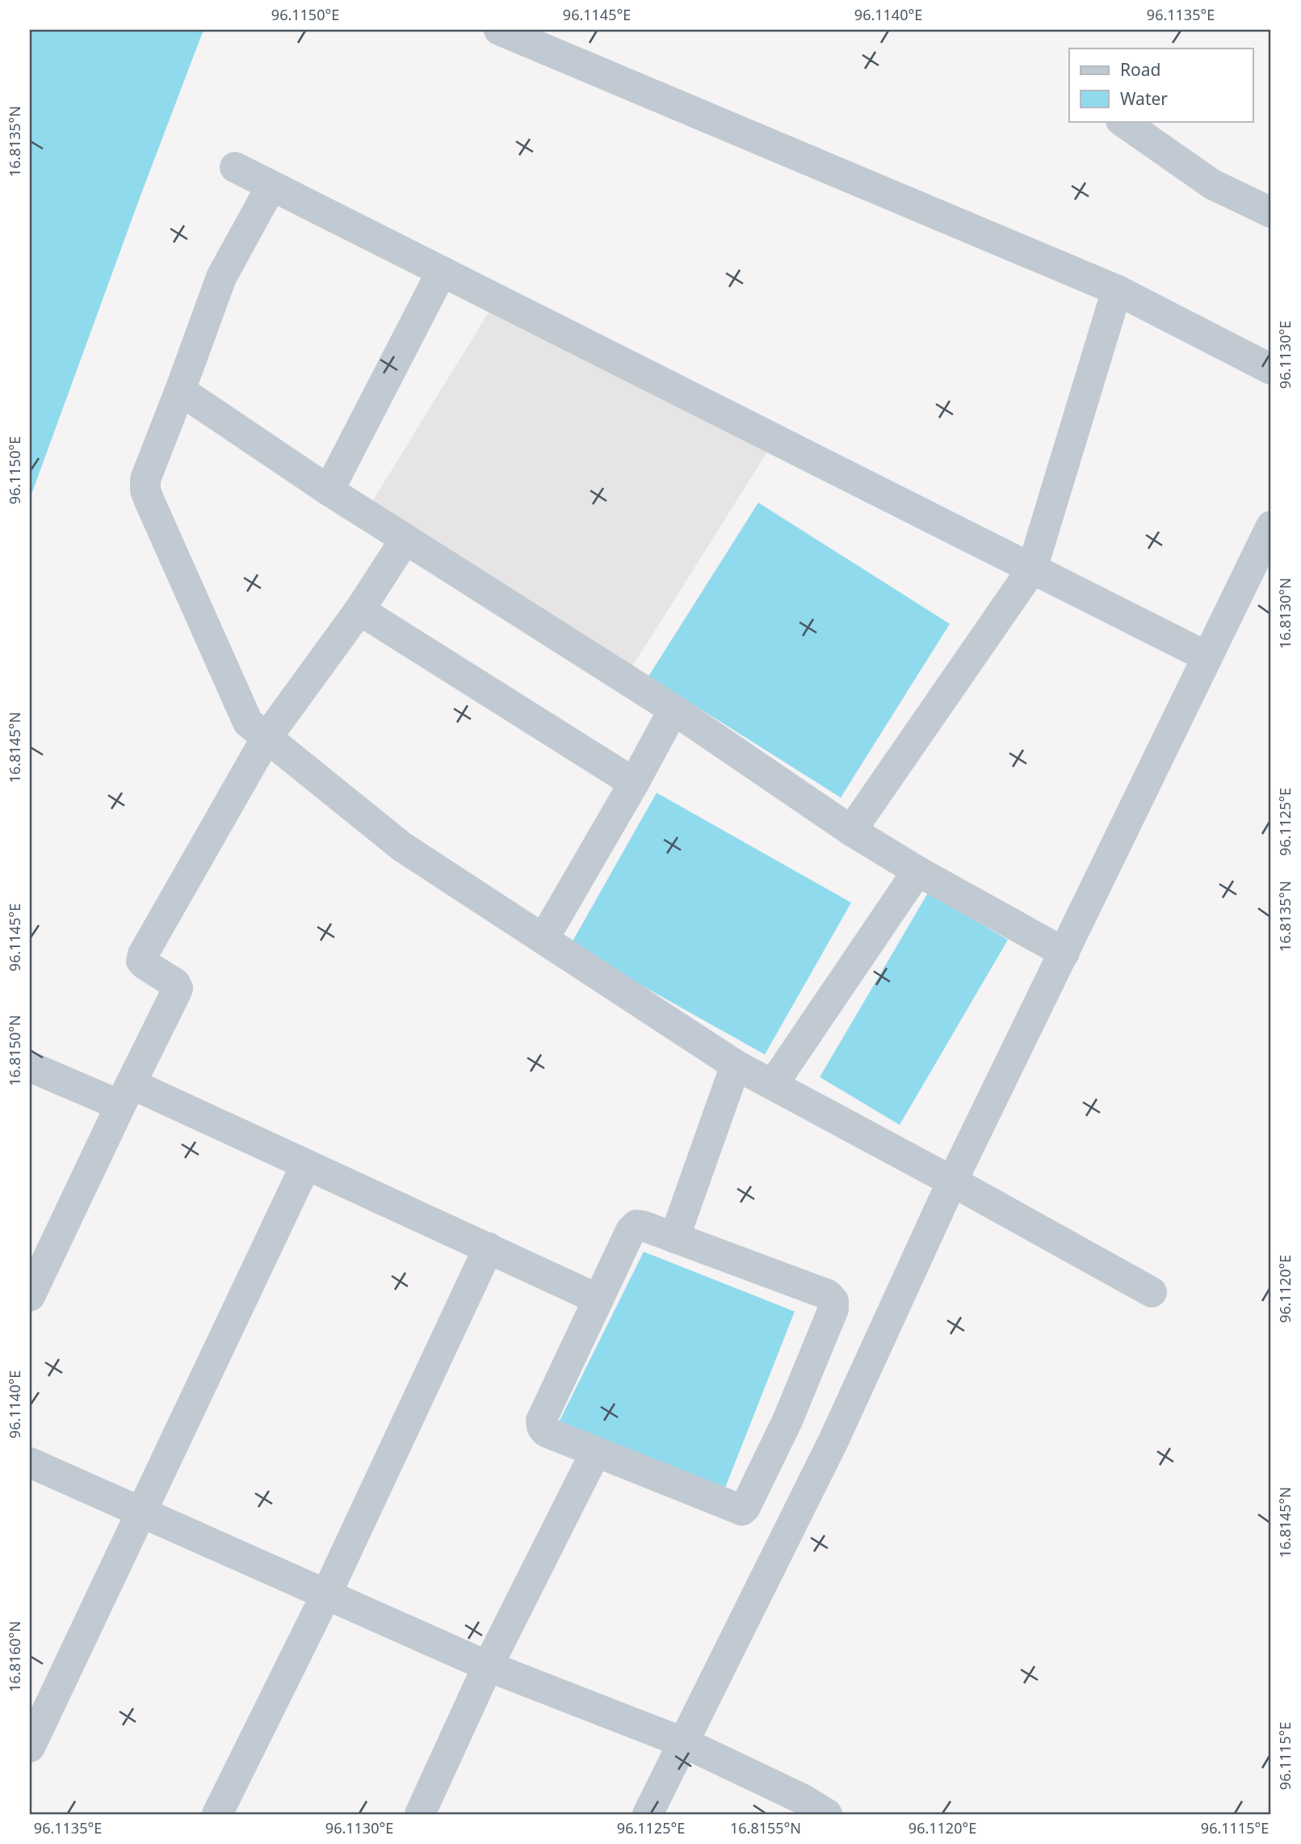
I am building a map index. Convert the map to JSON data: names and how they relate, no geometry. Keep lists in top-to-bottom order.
{
  "legend": ["Road", "Water"],
  "coordinates": [
    "96.1150°E",
    "96.1145°E",
    "96.1140°E",
    "96.1135°E",
    "16.8135°N",
    "96.1130°E",
    "16.8130°N",
    "16.8145°N",
    "96.1125°E",
    "16.8150°N",
    "96.1120°E",
    "16.8160°N",
    "96.1115°E",
    "16.8155°N"
  ]
}
